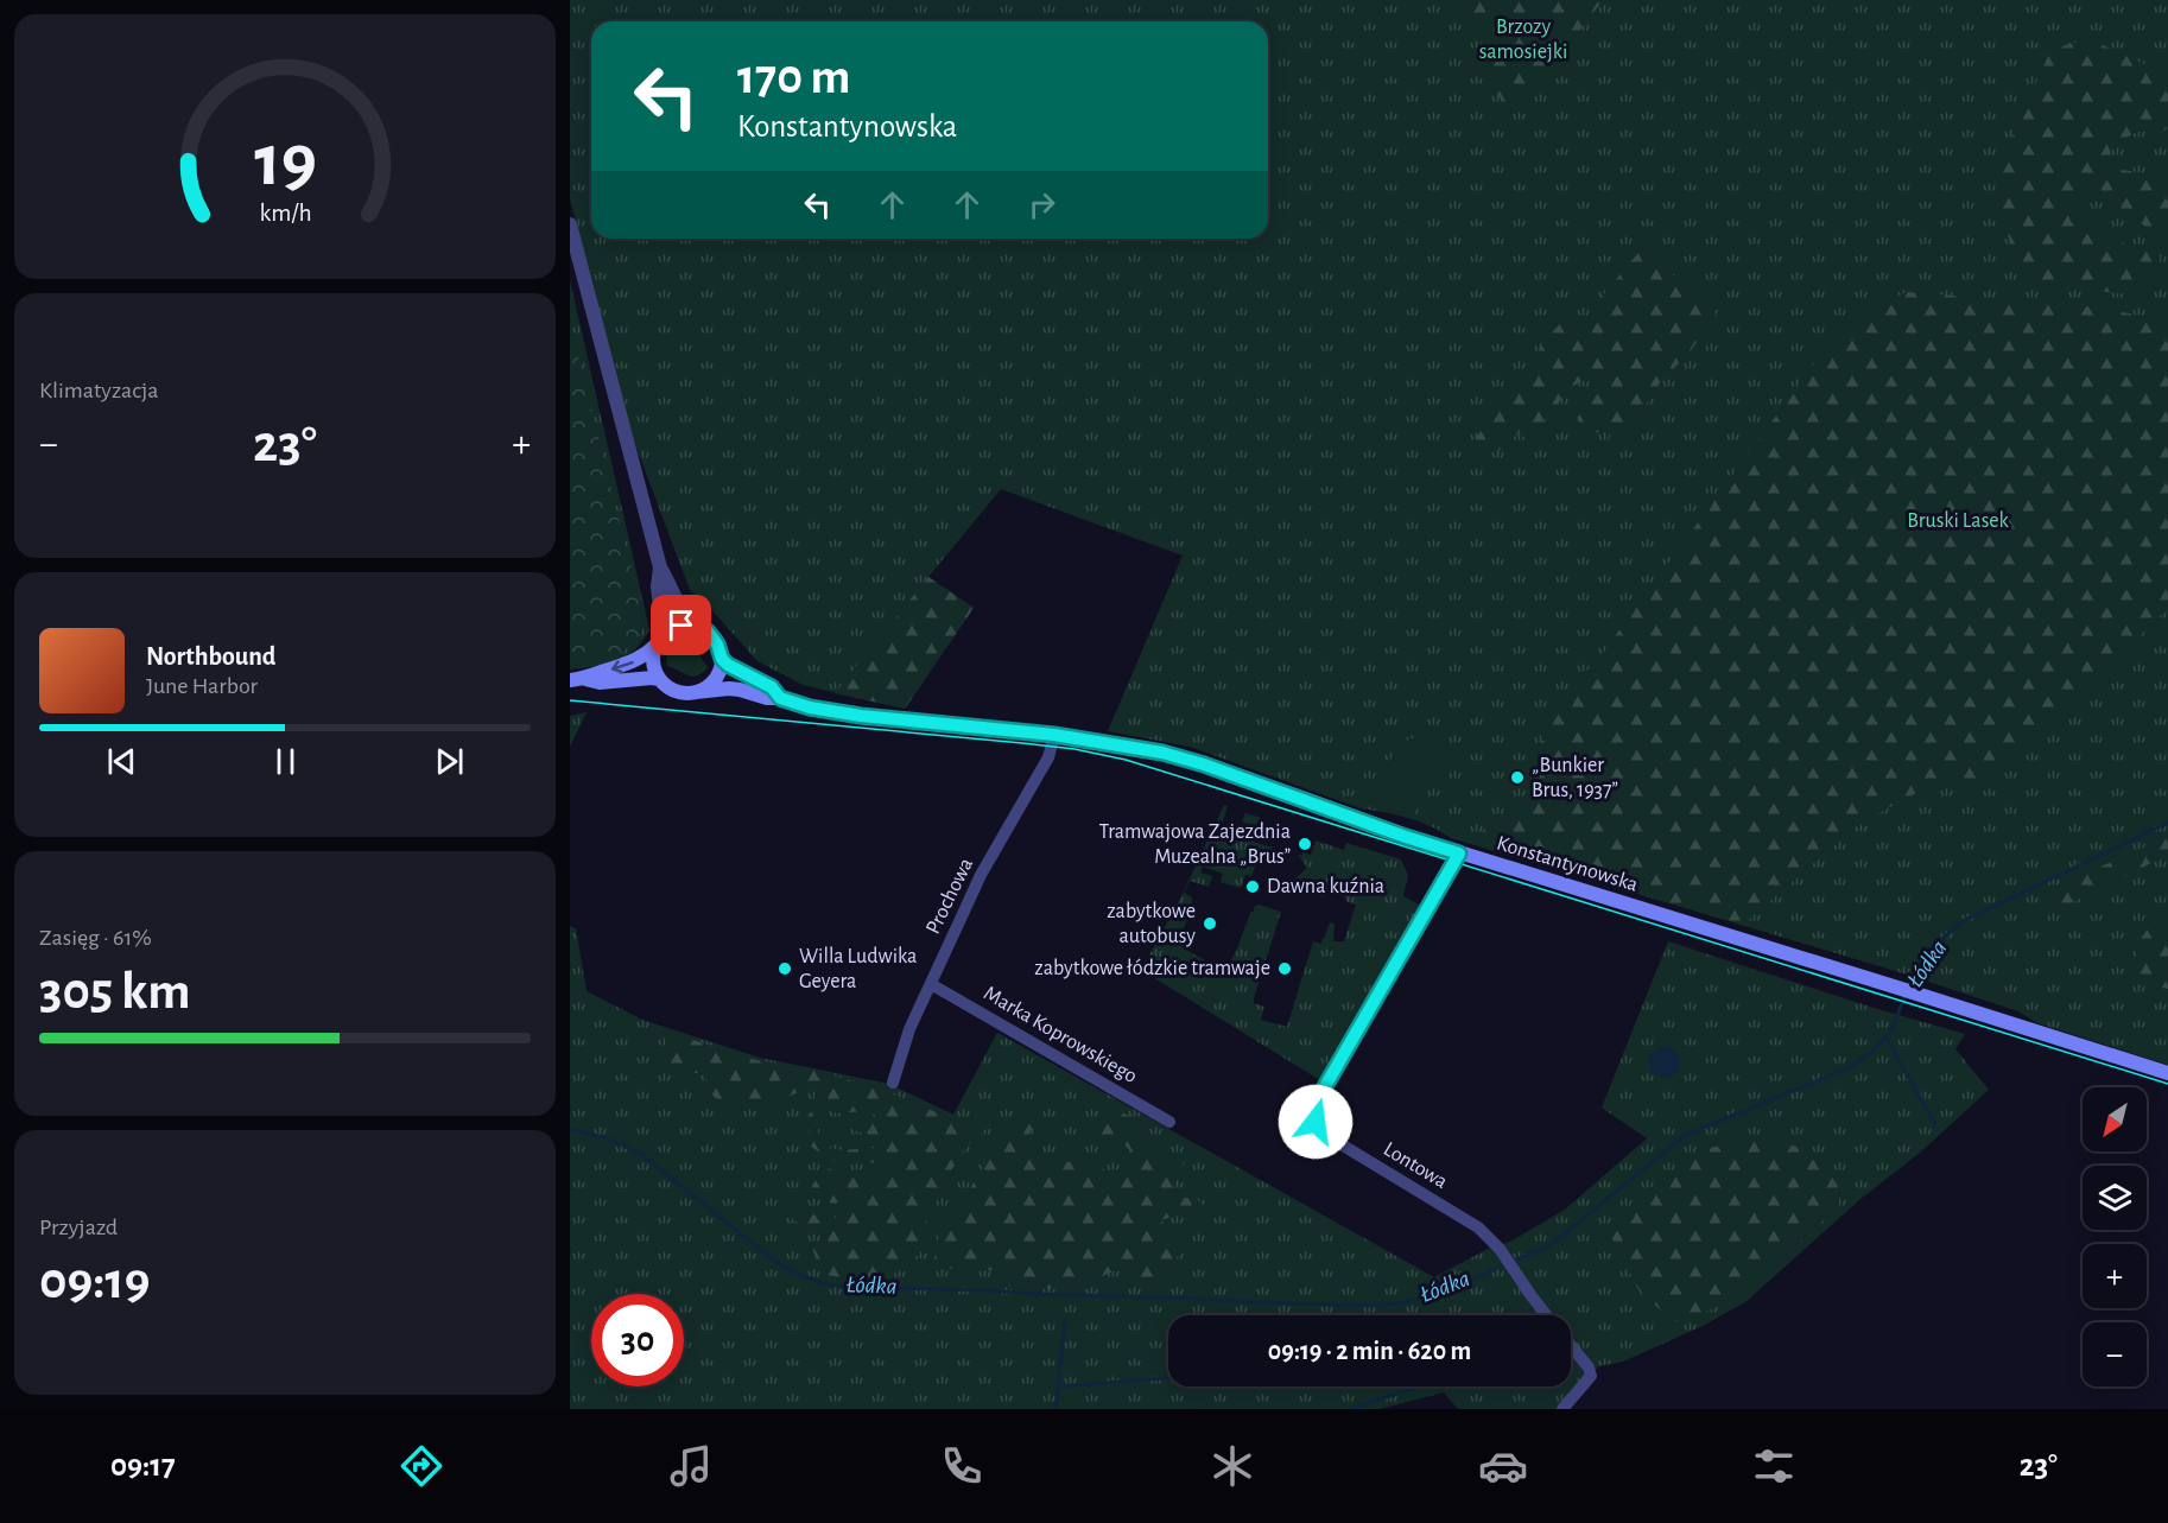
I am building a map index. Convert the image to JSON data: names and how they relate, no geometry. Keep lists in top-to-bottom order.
{
  "streets": {
    "main road": ["Konstantynowska"],
    "street": ["Prochowa", "Marka Koprowskiego", "Lontowa"]
  },
  "crossings": [
    ["Konstantynowska", "Prochowa"],
    ["Konstantynowska", "Lontowa"],
    ["Prochowa", "Marka Koprowskiego"]
  ],
  "water": ["Łódka"],
  "parks": ["Brzozy samosiejki", "Bruski Lasek"],
  "places": [
    "„Bunkier Brus, 1937”",
    "Tramwajowa Zajezdnia Muzealna „Brus”",
    "Dawna kuźnia",
    "zabytkowe autobusy",
    "Willa Ludwika Geyera",
    "zabytkowe łódzkie tramwaje"
  ],
  "north": "bottom left",
  "page": {
    "turn": ["170 m", "Konstantynowska"],
    "tile": [
      "Klimatyzacja",
      ["Zasięg · 61%", "305 km"],
      ["Przyjazd", "09:19"]
    ],
    "heat": ["−", "23°", "+"],
    "song": ["Northbound", "June Harbor"],
    "map_buttons": ["+", "−"],
    "limit": "30",
    "trip": "09:19 · 2 min · 620 m",
    "tabs": ["09:17", "23°"],
    "gauge": ["19", "km/h"]
  }
}
